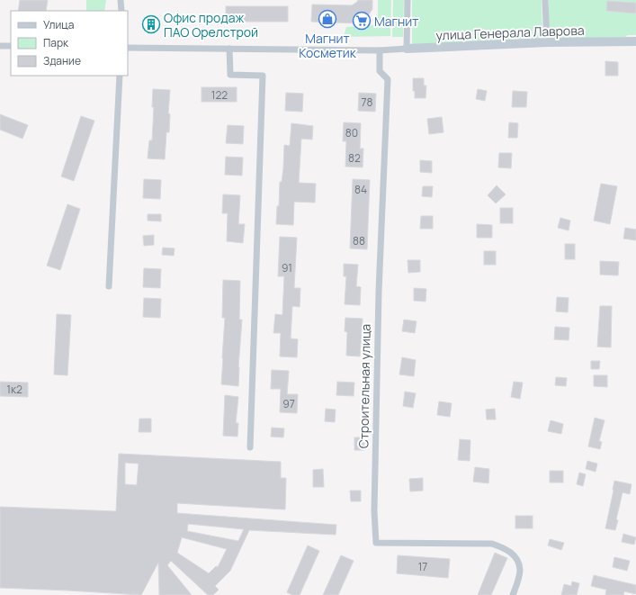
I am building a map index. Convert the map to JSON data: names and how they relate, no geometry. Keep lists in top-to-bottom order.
{
  "streets": {
    "street": ["улица Генерала Лаврова", "Строительная улица"]
  },
  "crossings": [
    ["улица Генерала Лаврова", "Строительная улица"]
  ],
  "places": {
    "shop": ["Магнит Косметик"],
    "supermarket": ["Магнит"],
    "building": ["Офис продаж ПАО Орелстрой"]
  },
  "house_numbers": [
    "122",
    "78",
    "80",
    "82",
    "84",
    "88",
    "91",
    "1к2",
    "97",
    "17"
  ],
  "legend": ["Улица", "Парк", "Здание"]
}
